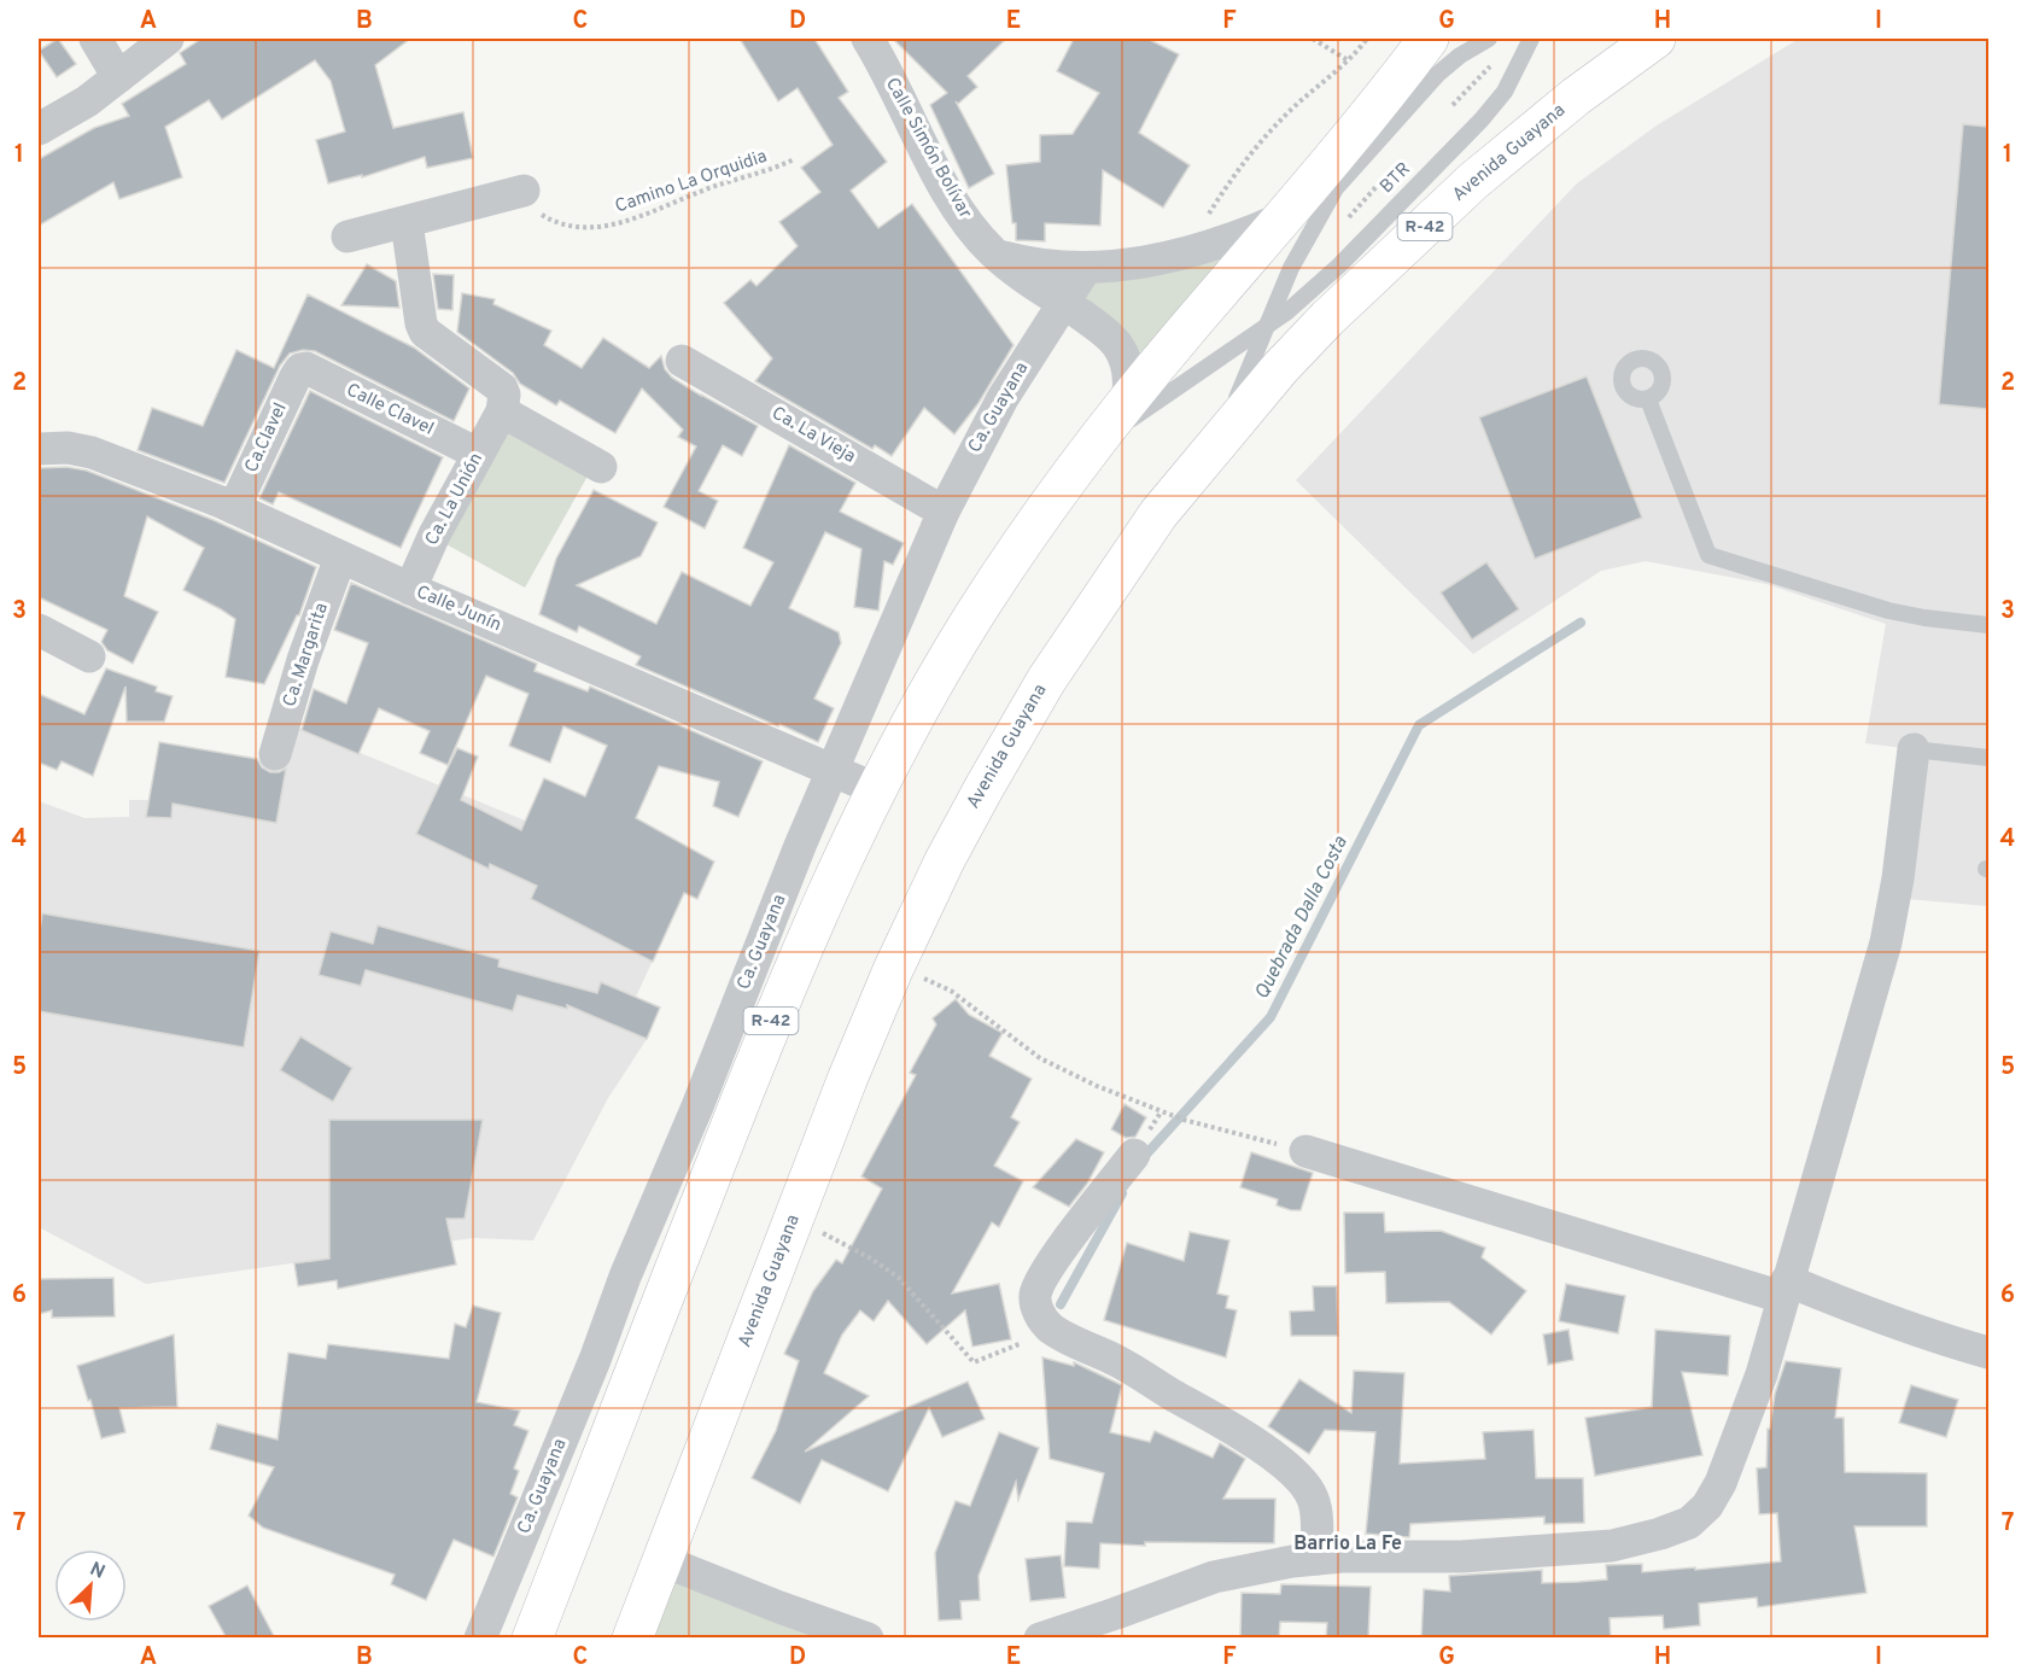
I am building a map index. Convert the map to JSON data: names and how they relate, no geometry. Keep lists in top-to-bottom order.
{
  "streets": {
    "main road": ["Avenida Guayana", "R-42"],
    "street": [
      "Calle Simón Bolívar",
      "Ca. Guayana",
      "Calle Clavel",
      "Ca. La Vieja",
      "Ca.Clavel",
      "Ca. La Unión",
      "Calle Junín",
      "Ca. Margarita"
    ],
    "lane": ["BTR"],
    "path": ["Camino La Orquidia"]
  },
  "crossings": [
    ["Calle Simón Bolívar", "R-42"],
    ["Calle Simón Bolívar", "Ca. Guayana"],
    ["BTR", "R-42"],
    ["R-42", "Calle Junín"],
    ["Ca. Guayana", "Ca. La Vieja"],
    ["Ca. Guayana", "Calle Junín"],
    ["Calle Clavel", "Ca.Clavel"],
    ["Calle Clavel", "Ca. La Unión"],
    ["Ca.Clavel", "Calle Junín"],
    ["Ca. La Unión", "Calle Junín"],
    ["Calle Junín", "Ca. Margarita"]
  ],
  "districts": ["Barrio La Fe"],
  "water": ["Quebrada Dalla Costa"],
  "north": "top right",
  "grid": {
    "columns": [
      "A",
      "B",
      "C",
      "D",
      "E",
      "F",
      "G",
      "H",
      "I"
    ],
    "rows": [
      "1",
      "2",
      "3",
      "4",
      "5",
      "6",
      "7"
    ]
  }
}
